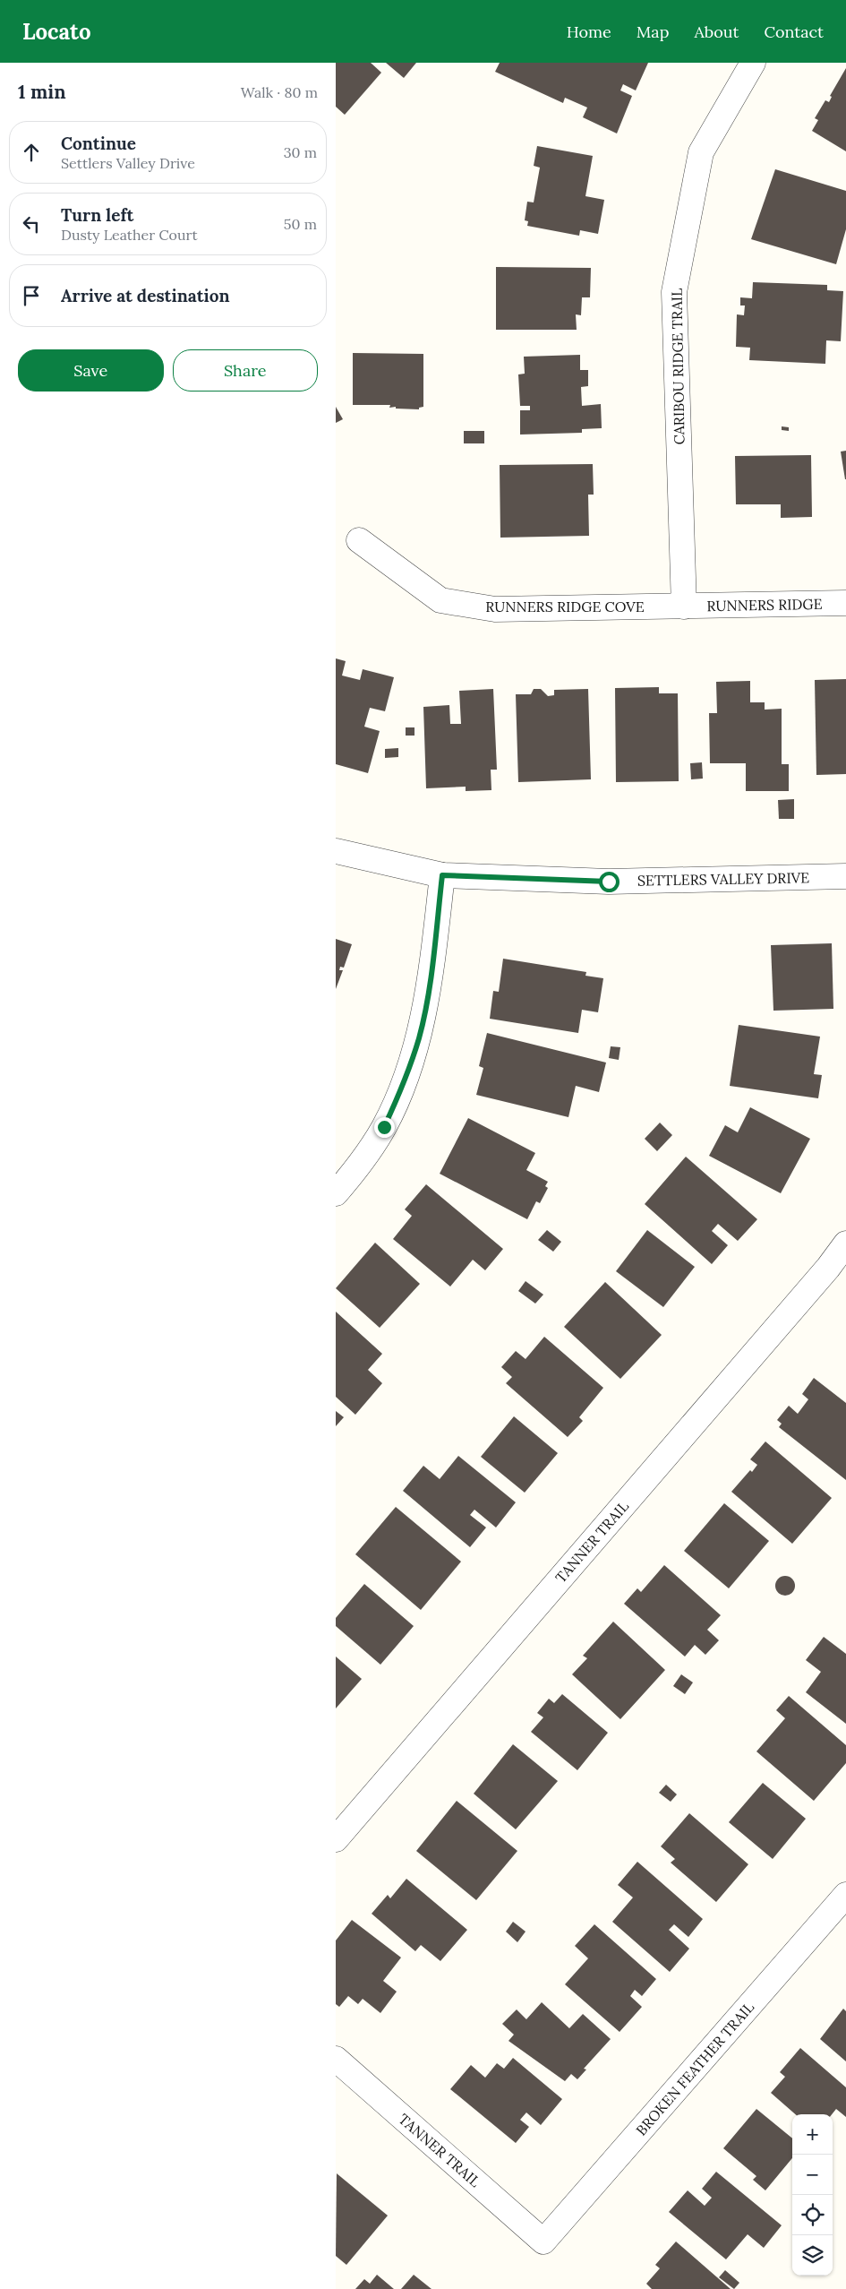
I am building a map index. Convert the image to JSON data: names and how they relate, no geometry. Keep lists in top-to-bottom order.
{
  "streets": {
    "street": [
      "CARIBOU RIDGE TRAIL",
      "RUNNERS RIDGE",
      "RUNNERS RIDGE COVE",
      "SETTLERS VALLEY DRIVE",
      "TANNER TRAIL",
      "BROKEN FEATHER TRAIL"
    ]
  },
  "crossings": [
    ["CARIBOU RIDGE TRAIL", "RUNNERS RIDGE"],
    ["CARIBOU RIDGE TRAIL", "RUNNERS RIDGE COVE"],
    ["RUNNERS RIDGE", "RUNNERS RIDGE COVE"],
    ["TANNER TRAIL", "BROKEN FEATHER TRAIL"]
  ],
  "page": {
    "header": "Locato",
    "nav": [
      "Home",
      "Map",
      "About",
      "Contact"
    ],
    "heading": ["1 min", "Walk · 80 m"],
    "list": [
      ["Continue", "Settlers Valley Drive", "30 m"],
      ["Turn left", "Dusty Leather Court", "50 m"],
      "Arrive at destination"
    ],
    "buttons": ["Save", "Share"],
    "map_buttons": ["+", "−"]
  }
}
